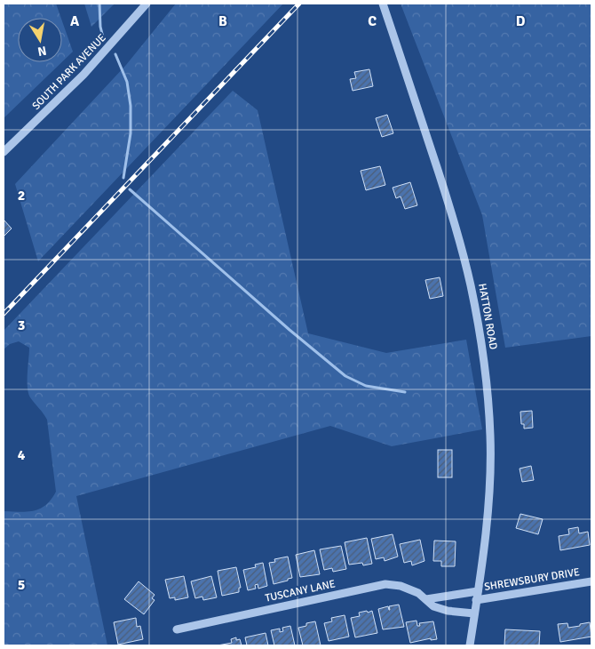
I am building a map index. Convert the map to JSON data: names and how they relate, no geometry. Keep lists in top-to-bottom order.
{
  "streets": {
    "street": [
      "SOUTH PARK AVENUE",
      "HATTON ROAD",
      "SHREWSBURY DRIVE",
      "TUSCANY LANE"
    ]
  },
  "crossings": [
    ["HATTON ROAD", "SHREWSBURY DRIVE"],
    ["HATTON ROAD", "TUSCANY LANE"]
  ],
  "north": "bottom",
  "grid": {
    "columns": [
      "A",
      "B",
      "C",
      "D"
    ],
    "rows": [
      "2",
      "3",
      "4",
      "5"
    ]
  }
}
